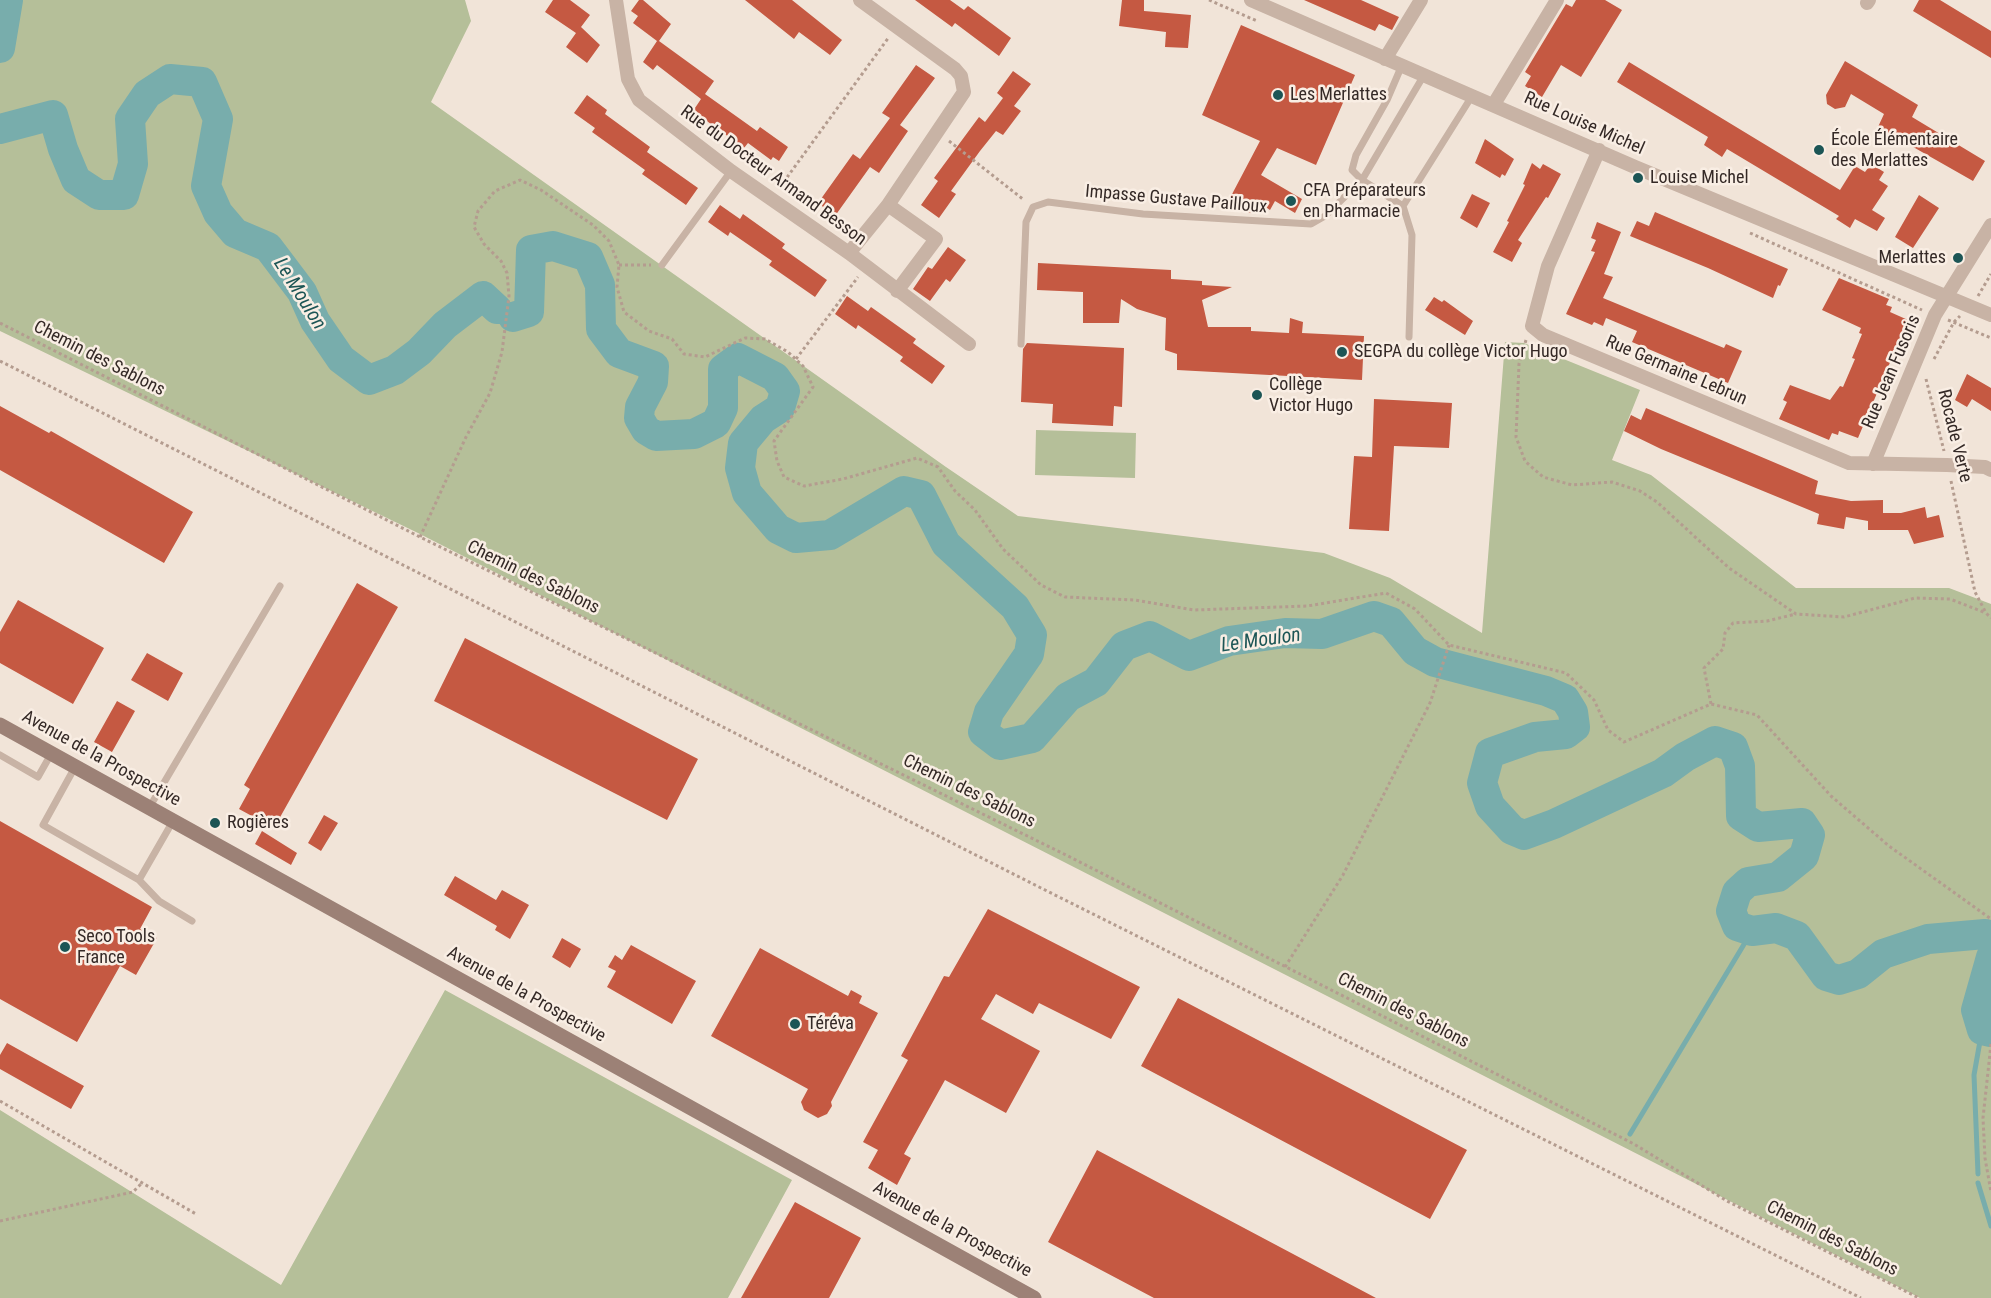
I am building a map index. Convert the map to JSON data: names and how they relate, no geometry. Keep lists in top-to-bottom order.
{
  "streets": {
    "main road": ["Avenue de la Prospective"],
    "street": [
      "Rue Louise Michel",
      "Rue du Docteur Armand Besson",
      "Rue Germaine Lebrun",
      "Rue Jean Fusoris"
    ],
    "lane": ["Impasse Gustave Pailloux"],
    "path": ["Chemin des Sablons", "Rocade Verte"]
  },
  "crossings": [
    ["Rue Louise Michel", "Impasse Gustave Pailloux"],
    ["Rue Louise Michel", "Rue Jean Fusoris"],
    ["Rue Louise Michel", "Rocade Verte"],
    ["Rue Germaine Lebrun", "Rue Jean Fusoris"],
    ["Rue Germaine Lebrun", "Rocade Verte"]
  ],
  "water": ["Le Moulon"],
  "places": [
    "Les Merlattes",
    "École Élémentaire des Merlattes",
    "Louise Michel",
    "CFA Préparateurs en Pharmacie",
    "Merlattes",
    "SEGPA du collège Victor Hugo",
    "Collège Victor Hugo",
    "Rogières",
    "Seco Tools France",
    "Téréva"
  ]
}
